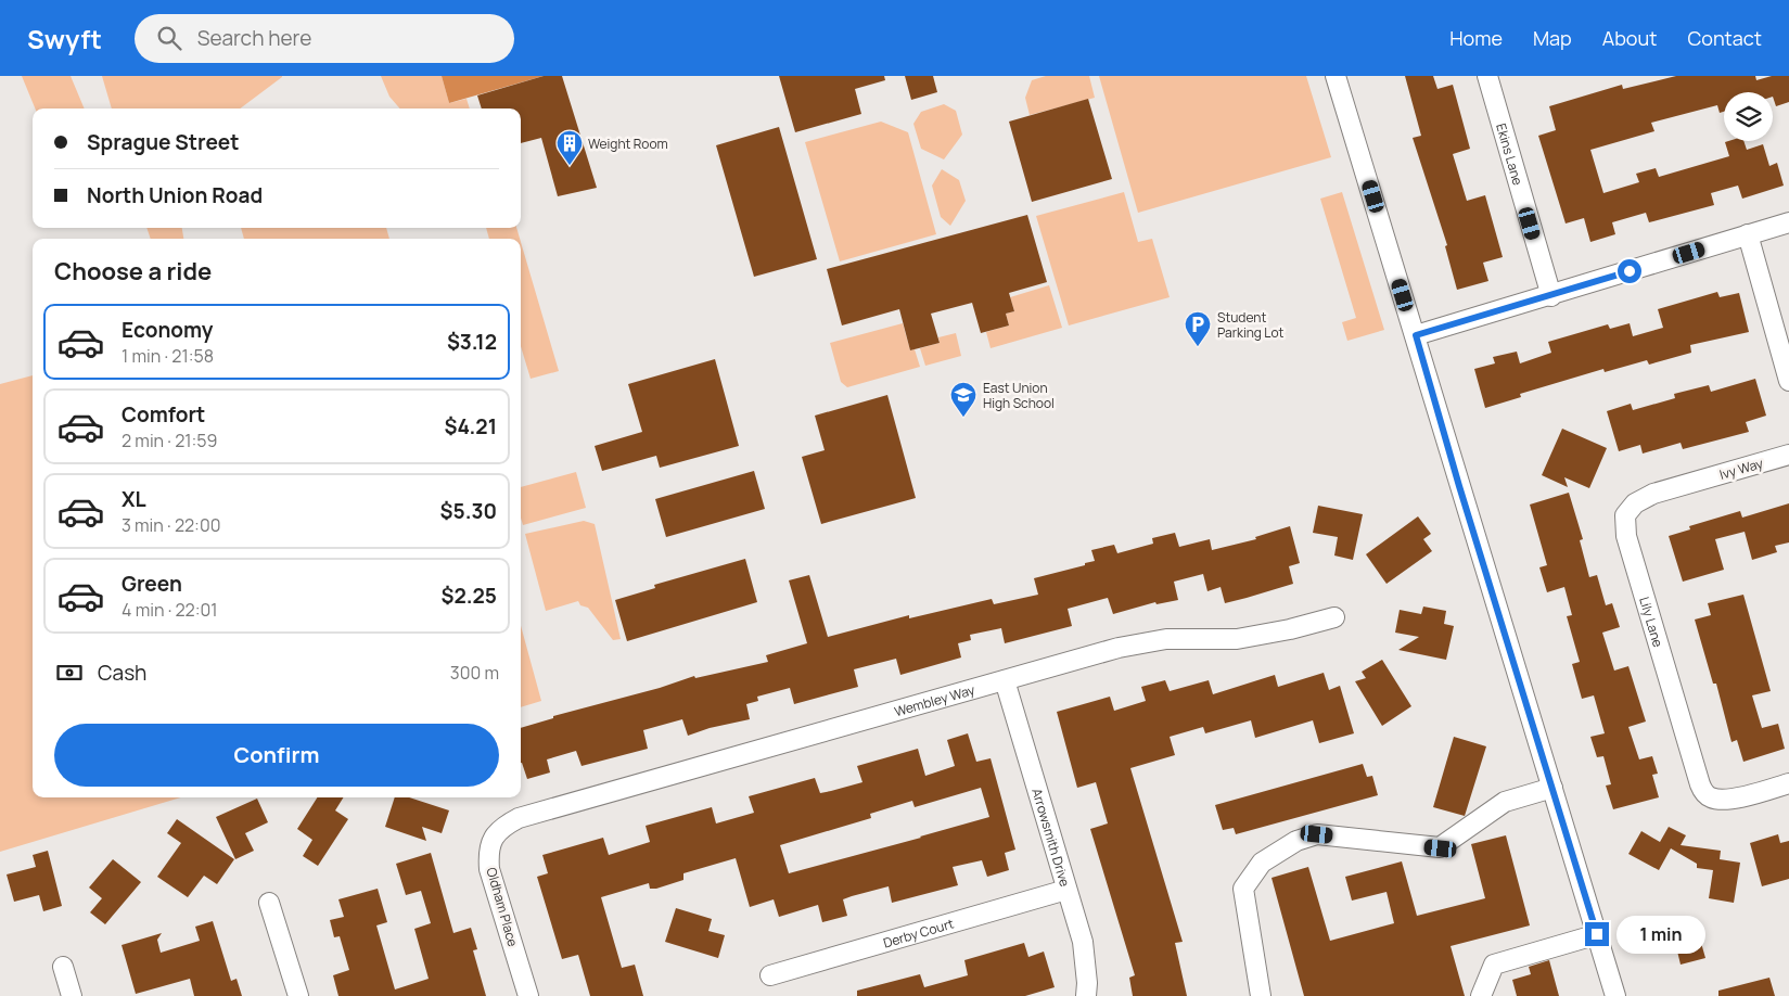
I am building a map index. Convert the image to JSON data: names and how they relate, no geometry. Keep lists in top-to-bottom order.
{
  "streets": {
    "street": [
      "Ekins Lane",
      "Ivy Way",
      "Lily Lane",
      "Wembley Way",
      "Arrowsmith Drive",
      "Oldham Place",
      "Derby Court"
    ]
  },
  "crossings": [
    ["Ivy Way", "Lily Lane"],
    ["Wembley Way", "Arrowsmith Drive"],
    ["Wembley Way", "Oldham Place"],
    ["Arrowsmith Drive", "Derby Court"]
  ],
  "places": {
    "building": ["Weight Room"],
    "parking": ["Student Parking Lot"],
    "school or university": ["East Union High School"]
  },
  "page": {
    "header": "Swyft",
    "search": "Search here",
    "nav": [
      "Home",
      "Map",
      "About",
      "Contact"
    ],
    "banner": ["Sprague Street", "North Union Road"],
    "heading": "Choose a ride",
    "list": [
      {
        "name": "Economy",
        "note": "1 min · 21:58",
        "value": "$3.12"
      },
      {
        "name": "Comfort",
        "note": "2 min · 21:59",
        "value": "$4.21"
      },
      {
        "name": "XL",
        "note": "3 min · 22:00",
        "value": "$5.30"
      },
      {
        "name": "Green",
        "note": "4 min · 22:01",
        "value": "$2.25"
      }
    ],
    "pay": ["Cash", "300 m"],
    "buttons": "Confirm",
    "bubble": "1 min"
  }
}
